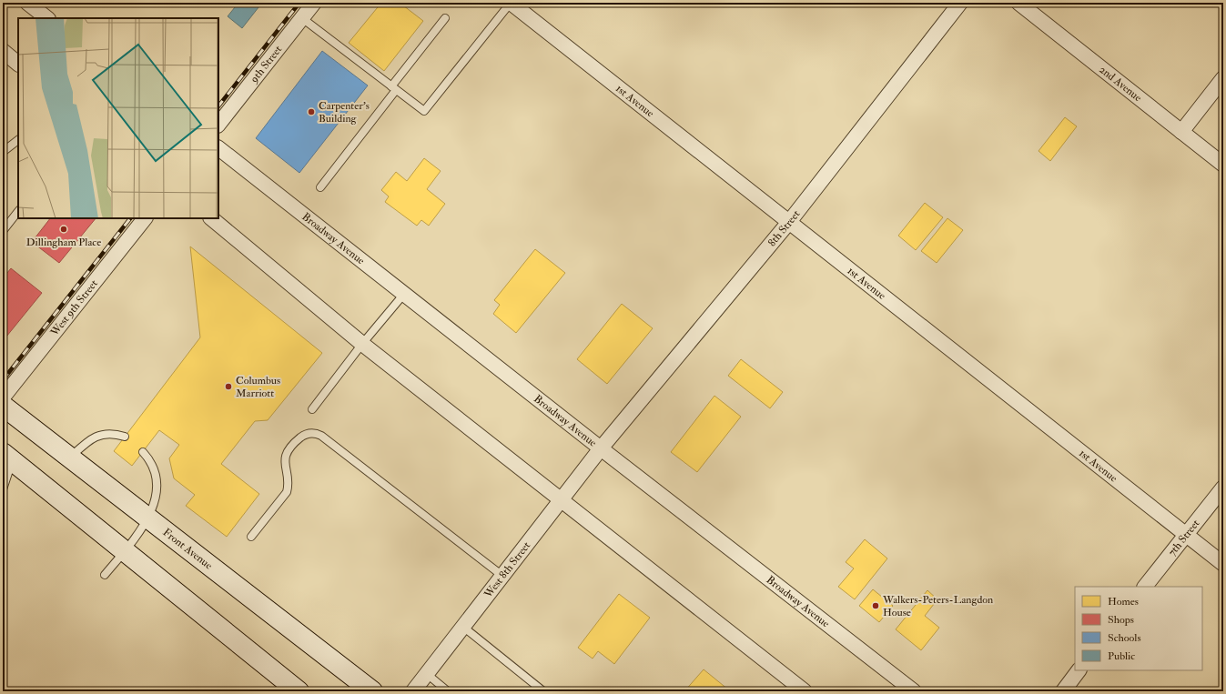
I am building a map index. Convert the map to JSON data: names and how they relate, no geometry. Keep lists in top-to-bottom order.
{
  "streets": {
    "street": [
      "9th Street",
      "2nd Avenue",
      "1st Avenue",
      "8th Street",
      "Broadway Avenue",
      "West 9th Street",
      "7th Street",
      "Front Avenue",
      "West 8th Street"
    ]
  },
  "crossings": [
    ["1st Avenue", "8th Street"],
    ["1st Avenue", "7th Street"],
    ["8th Street", "Broadway Avenue"],
    ["8th Street", "West 8th Street"],
    ["Broadway Avenue", "West 8th Street"]
  ],
  "places": [
    "Carpenter's Building",
    "Dillingham Place",
    "Columbus Marriott",
    "Walkers-Peters-Langdon House"
  ],
  "legend": [
    "Homes",
    "Shops",
    "Schools",
    "Public"
  ]
}
